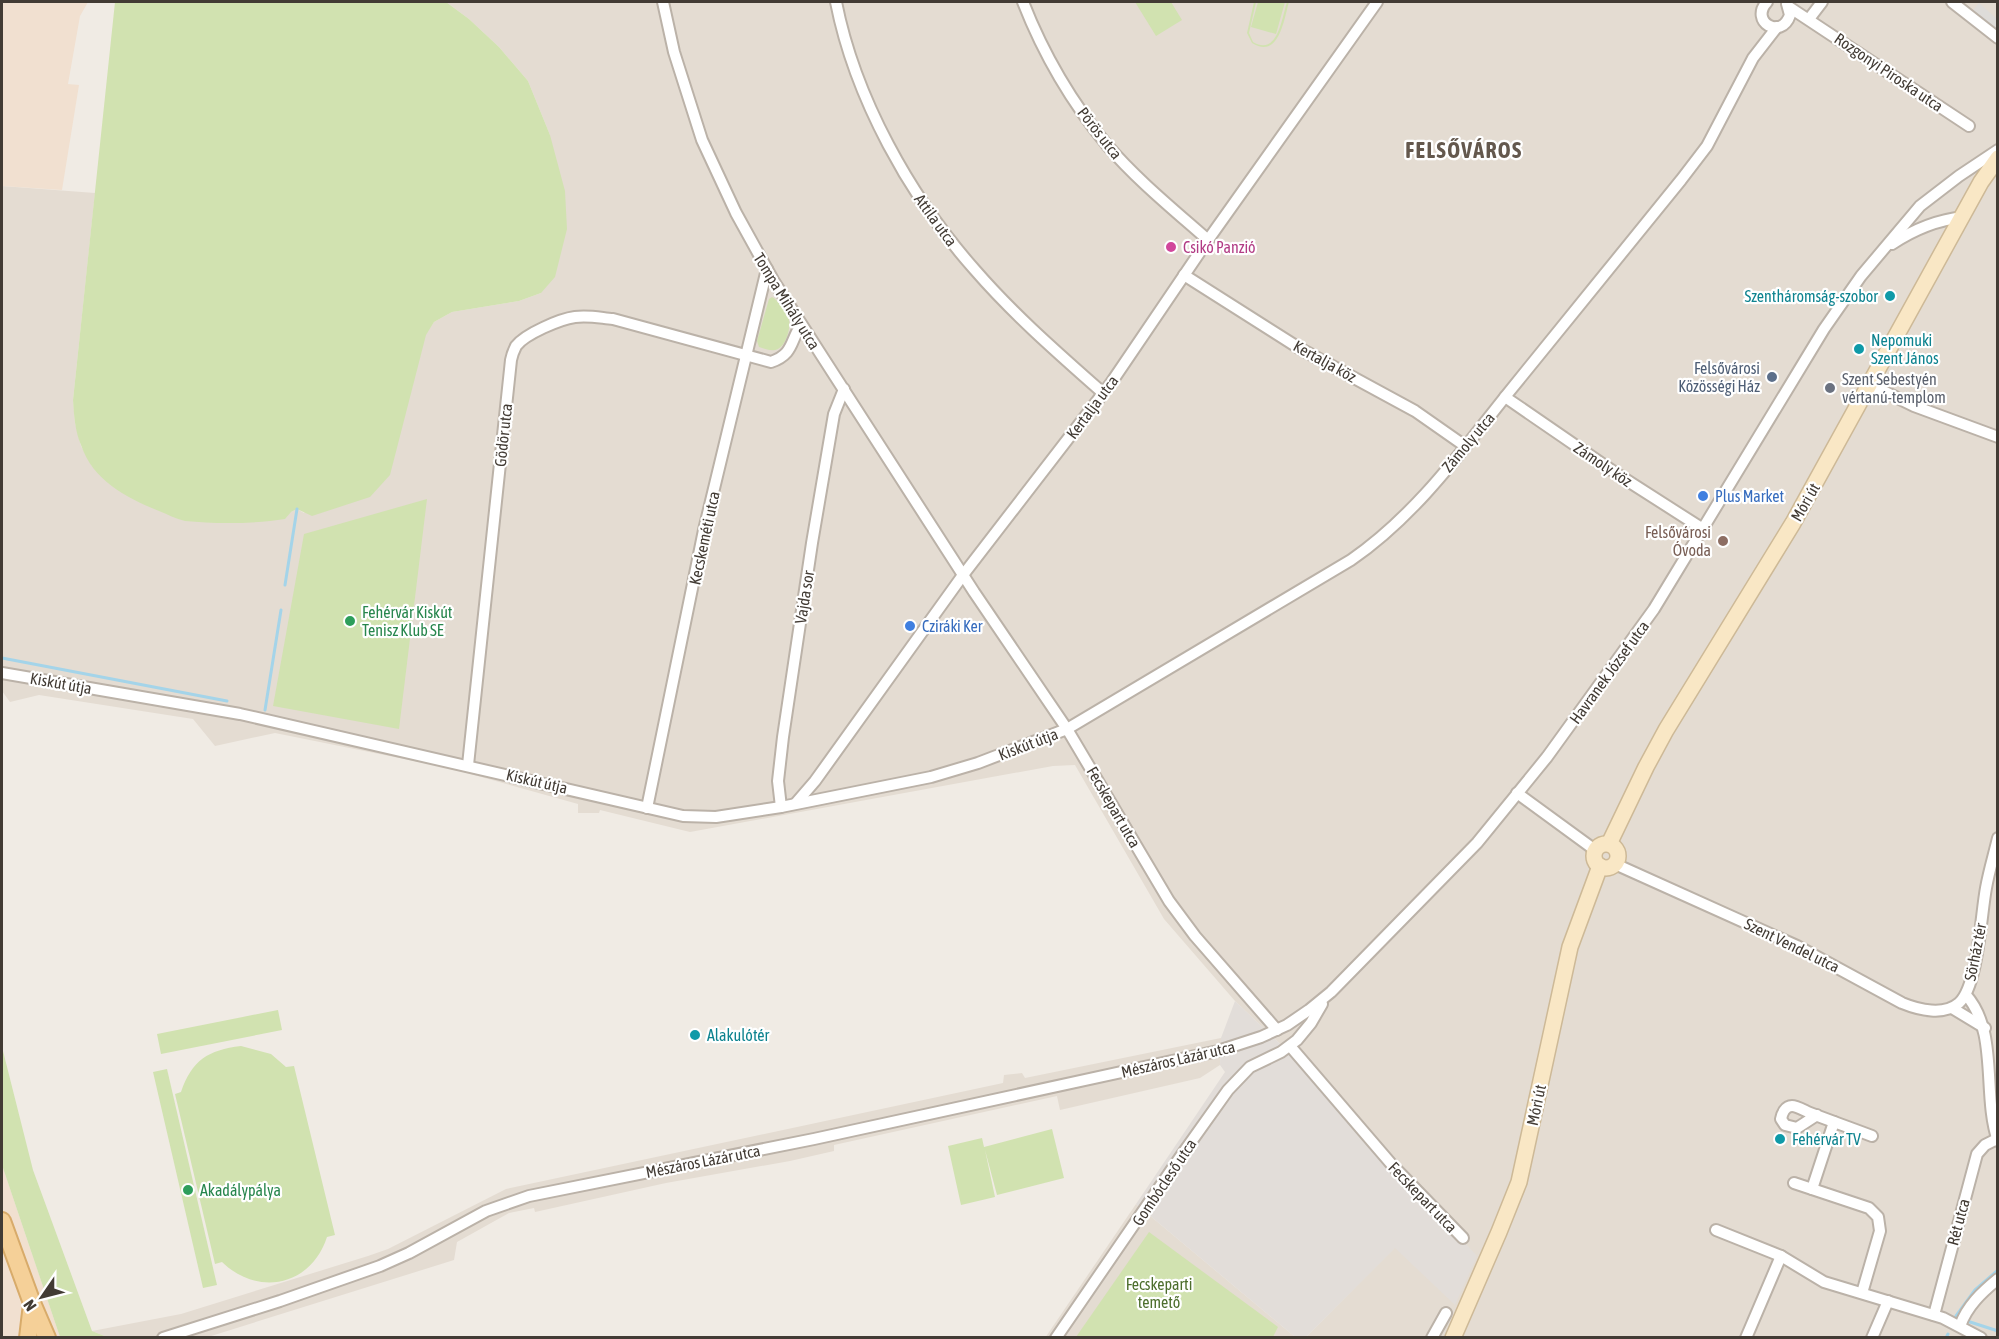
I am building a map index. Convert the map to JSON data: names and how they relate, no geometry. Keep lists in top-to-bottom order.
{
  "streets": {
    "main road": ["Móri út"],
    "street": [
      "Rozgonyi Piroska utca",
      "Pörös utca",
      "Attila utca",
      "Tompa Mihály utca",
      "Kertalja köz",
      "Kertalja utca",
      "Gödör utca",
      "Zámoly utca",
      "Zámoly köz",
      "Kecskeméti utca",
      "Vajda sor",
      "Havranek József utca",
      "Kiskút útja",
      "Fecskepart utca",
      "Szent Vendel utca",
      "Sörház tér",
      "Mészáros Lázár utca",
      "Gombócleső utca",
      "Rét utca"
    ]
  },
  "crossings": [
    ["Pörös utca", "Kertalja utca"],
    ["Attila utca", "Kertalja utca"],
    ["Tompa Mihály utca", "Kertalja utca"],
    ["Tompa Mihály utca", "Kecskeméti utca"],
    ["Tompa Mihály utca", "Vajda sor"],
    ["Tompa Mihály utca", "Fecskepart utca"],
    ["Kertalja köz", "Kertalja utca"],
    ["Kertalja köz", "Zámoly utca"],
    ["Kertalja utca", "Kiskút útja"],
    ["Kertalja utca", "Fecskepart utca"],
    ["Gödör utca", "Kecskeméti utca"],
    ["Gödör utca", "Kiskút útja"],
    ["Zámoly utca", "Zámoly köz"],
    ["Zámoly utca", "Kiskút útja"],
    ["Zámoly utca", "Fecskepart utca"],
    ["Zámoly köz", "Havranek József utca"],
    ["Móri út", "Szent Vendel utca"],
    ["Kecskeméti utca", "Kiskút útja"],
    ["Vajda sor", "Kiskút útja"],
    ["Havranek József utca", "Fecskepart utca"],
    ["Havranek József utca", "Mészáros Lázár utca"],
    ["Kiskút útja", "Fecskepart utca"],
    ["Fecskepart utca", "Gombócleső utca"]
  ],
  "districts": ["FELSŐVÁROS"],
  "parks": ["Fecskeparti temető"],
  "places": [
    "Csikó Panzió",
    "Szentháromság-szobor",
    "Nepomuki Szent János",
    "Felsővárosi Közösségi Ház",
    "Szent Sebestyén vértanú-templom",
    "Plus Market",
    "Felsővárosi Óvoda",
    "Fehérvár Kiskút Tenisz Klub SE",
    "Cziráki Ker",
    "Alakulótér",
    "Fehérvár TV",
    "Akadálypálya"
  ],
  "north": "bottom left"
}
